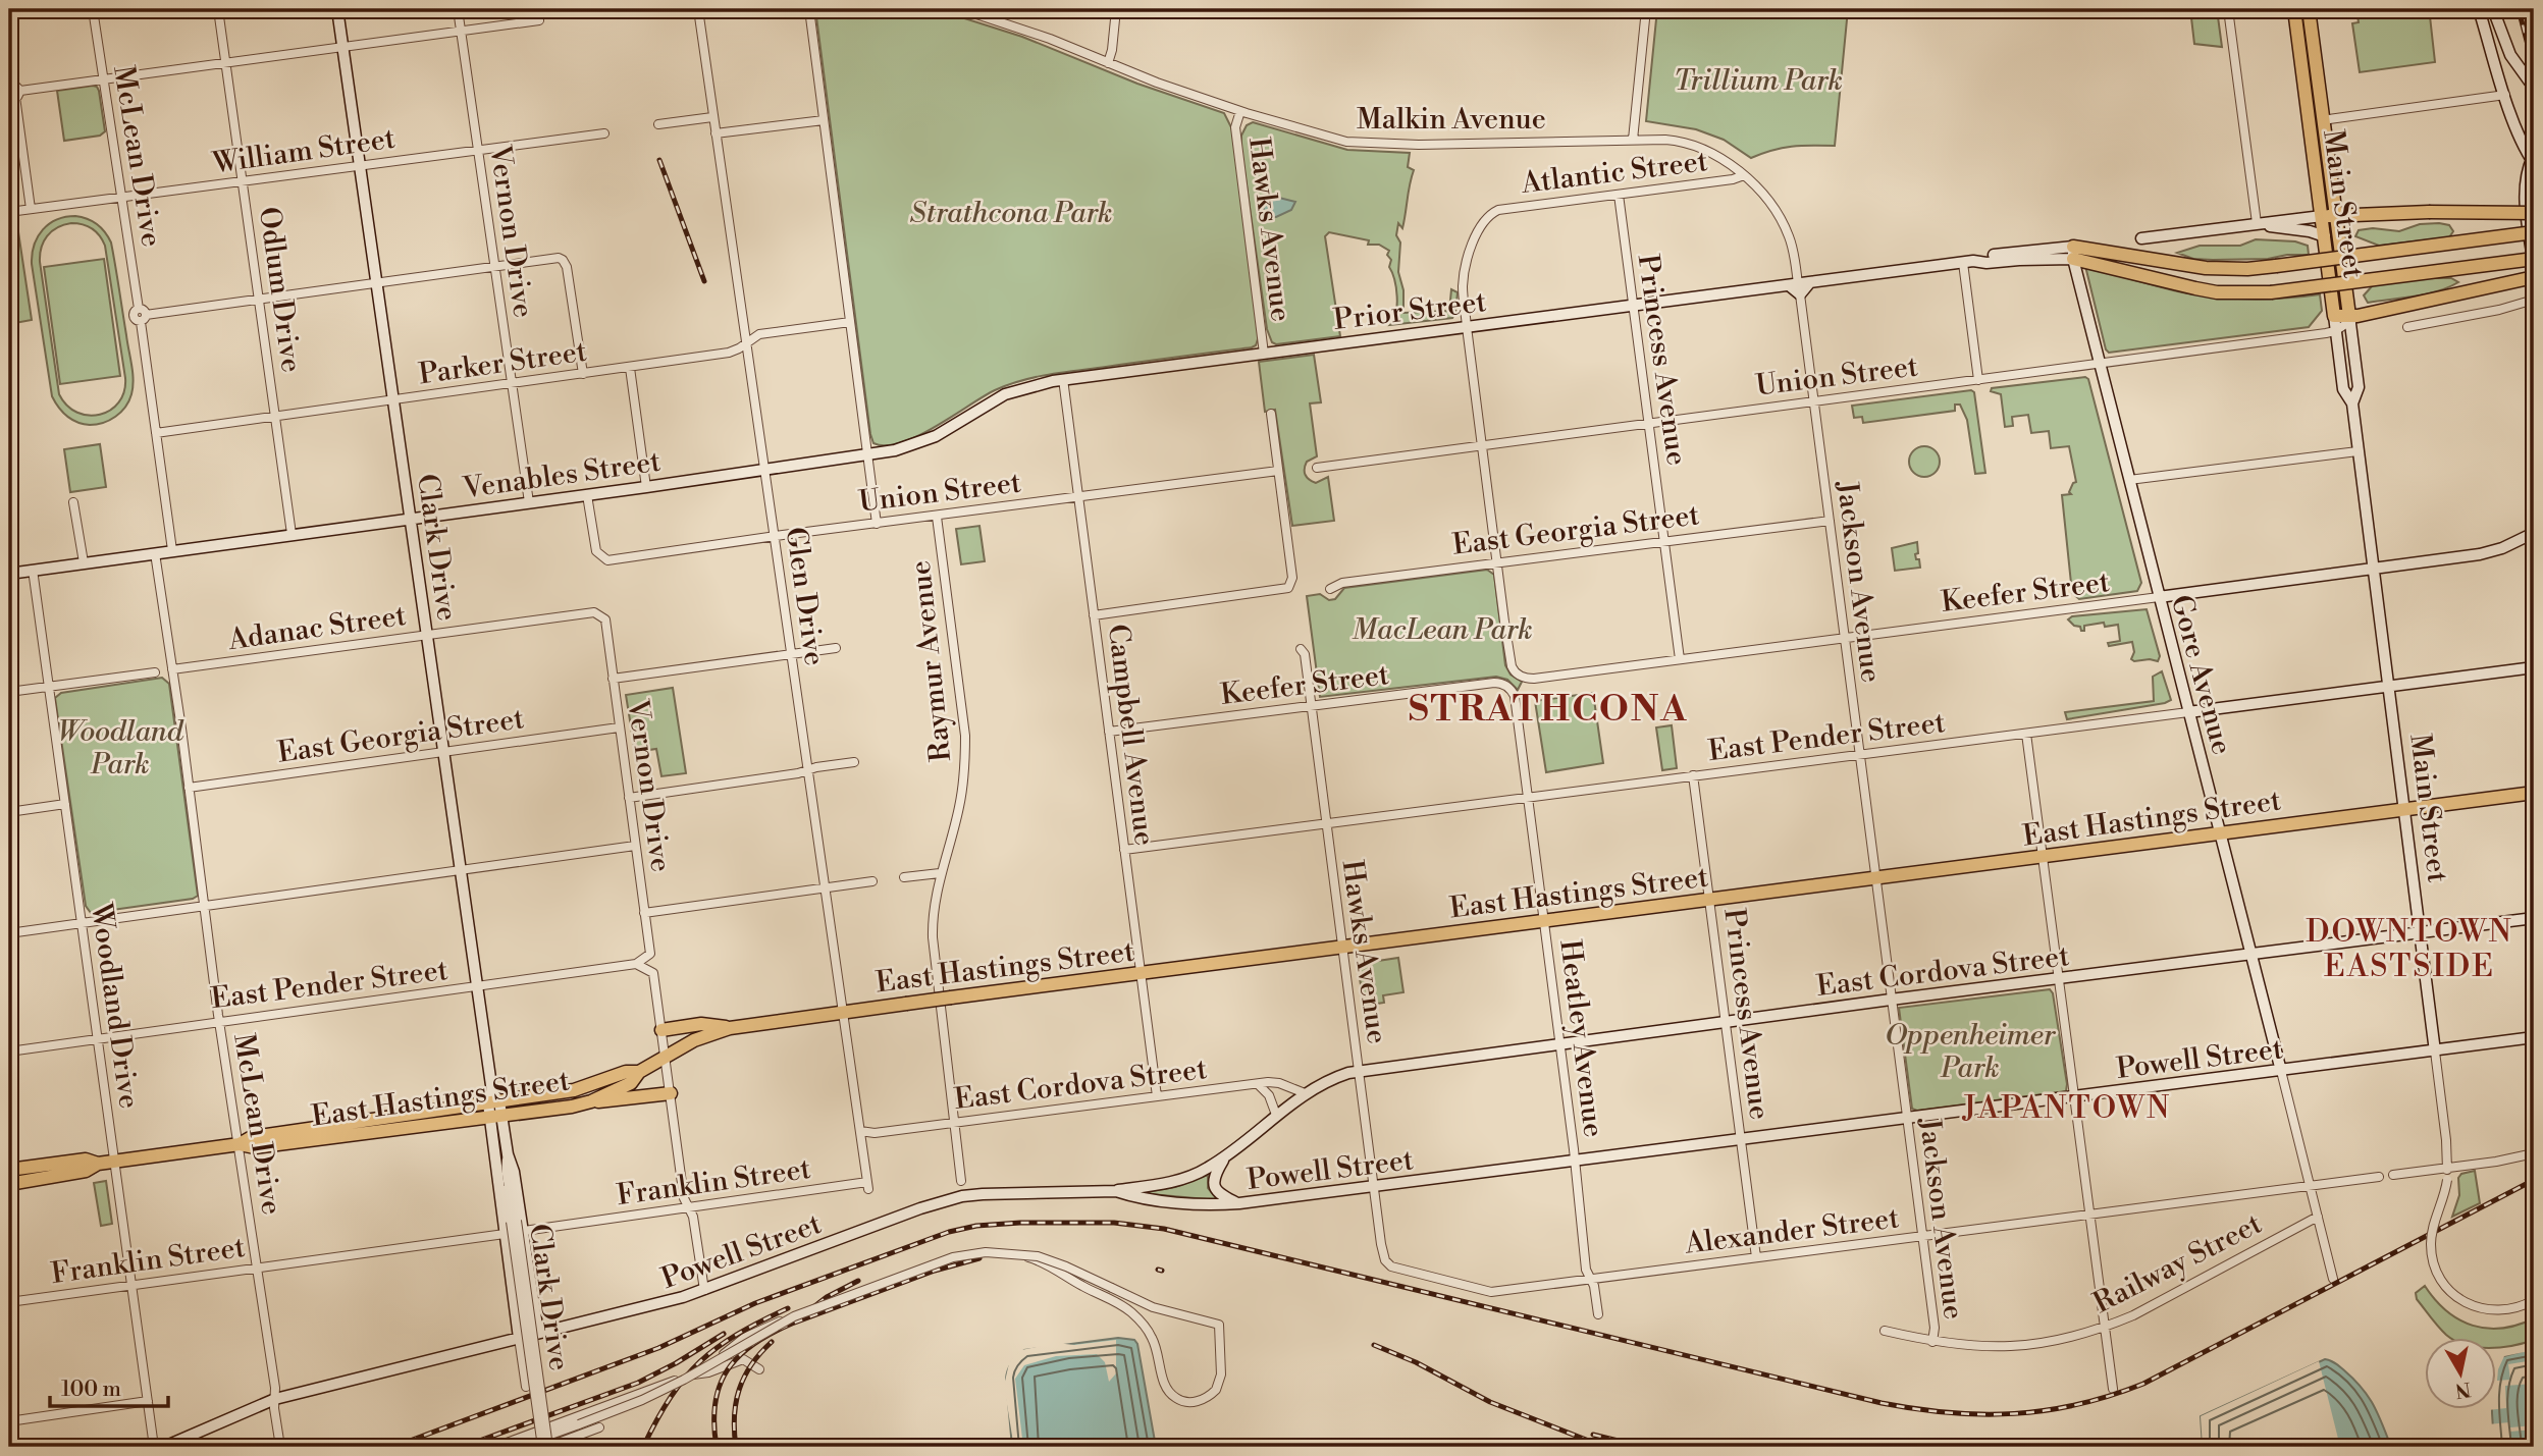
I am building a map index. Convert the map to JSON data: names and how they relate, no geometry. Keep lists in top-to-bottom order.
{
  "streets": {
    "main road": [
      "Main Street",
      "Prior Street",
      "Venables Street",
      "Clark Drive",
      "Keefer Street",
      "Gore Avenue",
      "East Pender Street",
      "East Hastings Street",
      "East Cordova Street",
      "Powell Street"
    ],
    "street": [
      "Malkin Avenue",
      "William Street",
      "McLean Drive",
      "Atlantic Street",
      "Hawks Avenue",
      "Vernon Drive",
      "Odlum Drive",
      "Princess Avenue",
      "Parker Street",
      "Union Street",
      "East Georgia Street",
      "Jackson Avenue",
      "Glen Drive",
      "Adanac Street",
      "Raymur Avenue",
      "Campbell Avenue",
      "Woodland Drive",
      "Heatley Avenue",
      "Franklin Street",
      "Alexander Street",
      "Railway Street"
    ]
  },
  "crossings": [
    ["Malkin Avenue", "Atlantic Street"],
    ["Malkin Avenue", "Hawks Avenue"],
    ["Malkin Avenue", "Prior Street"],
    ["Malkin Avenue", "Jackson Avenue"],
    ["William Street", "McLean Drive"],
    ["William Street", "Vernon Drive"],
    ["William Street", "Odlum Drive"],
    ["William Street", "Clark Drive"],
    ["McLean Drive", "Parker Street"],
    ["McLean Drive", "Venables Street"],
    ["McLean Drive", "East Georgia Street"],
    ["McLean Drive", "Adanac Street"],
    ["McLean Drive", "East Pender Street"],
    ["McLean Drive", "East Hastings Street"],
    ["McLean Drive", "Powell Street"],
    ["McLean Drive", "Franklin Street"],
    ["Atlantic Street", "Prior Street"],
    ["Atlantic Street", "Princess Avenue"],
    ["Main Street", "Union Street"],
    ["Main Street", "Keefer Street"],
    ["Main Street", "East Pender Street"],
    ["Main Street", "East Hastings Street"],
    ["Main Street", "East Cordova Street"],
    ["Main Street", "Powell Street"],
    ["Hawks Avenue", "Prior Street"],
    ["Hawks Avenue", "Keefer Street"],
    ["Hawks Avenue", "East Pender Street"],
    ["Hawks Avenue", "East Hastings Street"],
    ["Hawks Avenue", "East Cordova Street"],
    ["Hawks Avenue", "Powell Street"],
    ["Hawks Avenue", "Alexander Street"],
    ["Vernon Drive", "Parker Street"],
    ["Vernon Drive", "Venables Street"],
    ["Vernon Drive", "East Georgia Street"],
    ["Vernon Drive", "Adanac Street"],
    ["Vernon Drive", "East Pender Street"],
    ["Odlum Drive", "Parker Street"],
    ["Odlum Drive", "Venables Street"],
    ["Prior Street", "Princess Avenue"],
    ["Prior Street", "Venables Street"],
    ["Prior Street", "Jackson Avenue"],
    ["Prior Street", "Gore Avenue"],
    ["Prior Street", "Campbell Avenue"],
    ["Princess Avenue", "Union Street"],
    ["Princess Avenue", "East Georgia Street"],
    ["Princess Avenue", "Keefer Street"],
    ["Princess Avenue", "East Pender Street"],
    ["Princess Avenue", "East Hastings Street"],
    ["Princess Avenue", "East Cordova Street"],
    ["Princess Avenue", "Powell Street"],
    ["Princess Avenue", "Alexander Street"],
    ["Parker Street", "Clark Drive"],
    ["Parker Street", "Glen Drive"],
    ["Union Street", "Venables Street"],
    ["Union Street", "Jackson Avenue"],
    ["Union Street", "Glen Drive"],
    ["Union Street", "Raymur Avenue"],
    ["Union Street", "Gore Avenue"],
    ["Union Street", "Campbell Avenue"],
    ["Venables Street", "Clark Drive"],
    ["Venables Street", "Glen Drive"],
    ["Venables Street", "Woodland Drive"],
    ["East Georgia Street", "Clark Drive"],
    ["East Georgia Street", "Jackson Avenue"],
    ["East Georgia Street", "Keefer Street"],
    ["Clark Drive", "Adanac Street"],
    ["Clark Drive", "East Pender Street"],
    ["Clark Drive", "East Hastings Street"],
    ["Clark Drive", "Powell Street"],
    ["Clark Drive", "Franklin Street"],
    ["Jackson Avenue", "Keefer Street"],
    ["Jackson Avenue", "East Pender Street"],
    ["Jackson Avenue", "East Hastings Street"],
    ["Jackson Avenue", "East Cordova Street"],
    ["Jackson Avenue", "Powell Street"],
    ["Jackson Avenue", "Alexander Street"],
    ["Jackson Avenue", "Railway Street"],
    ["Keefer Street", "Gore Avenue"],
    ["Keefer Street", "Campbell Avenue"],
    ["Keefer Street", "Heatley Avenue"],
    ["Glen Drive", "East Hastings Street"],
    ["Glen Drive", "East Cordova Street"],
    ["Glen Drive", "Franklin Street"],
    ["Raymur Avenue", "East Cordova Street"],
    ["Gore Avenue", "East Pender Street"],
    ["Gore Avenue", "East Hastings Street"],
    ["Gore Avenue", "East Cordova Street"],
    ["Gore Avenue", "Powell Street"],
    ["Gore Avenue", "Alexander Street"],
    ["Gore Avenue", "Railway Street"],
    ["Campbell Avenue", "East Pender Street"],
    ["Campbell Avenue", "East Hastings Street"],
    ["Campbell Avenue", "East Cordova Street"],
    ["East Pender Street", "Woodland Drive"],
    ["East Pender Street", "Heatley Avenue"],
    ["East Hastings Street", "Woodland Drive"],
    ["East Hastings Street", "Heatley Avenue"],
    ["East Cordova Street", "Heatley Avenue"],
    ["East Cordova Street", "Powell Street"],
    ["Woodland Drive", "Franklin Street"],
    ["Heatley Avenue", "Powell Street"],
    ["Heatley Avenue", "Alexander Street"]
  ],
  "districts": ["STRATHCONA", "DOWNTOWN EASTSIDE", "JAPANTOWN"],
  "parks": [
    "Trillium Park",
    "Strathcona Park",
    "MacLean Park",
    "Woodland Park",
    "Oppenheimer Park"
  ],
  "scale_bar": "100 m",
  "north": "bottom"
}
